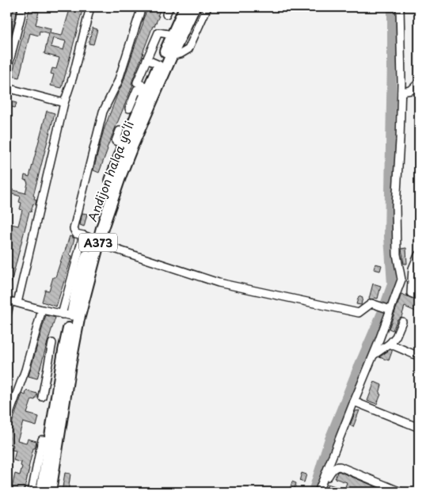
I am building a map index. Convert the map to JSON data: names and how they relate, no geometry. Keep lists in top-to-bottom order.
{
  "streets": {
    "highway": ["Andijon halqa yo‘li", "A373"]
  }
}
